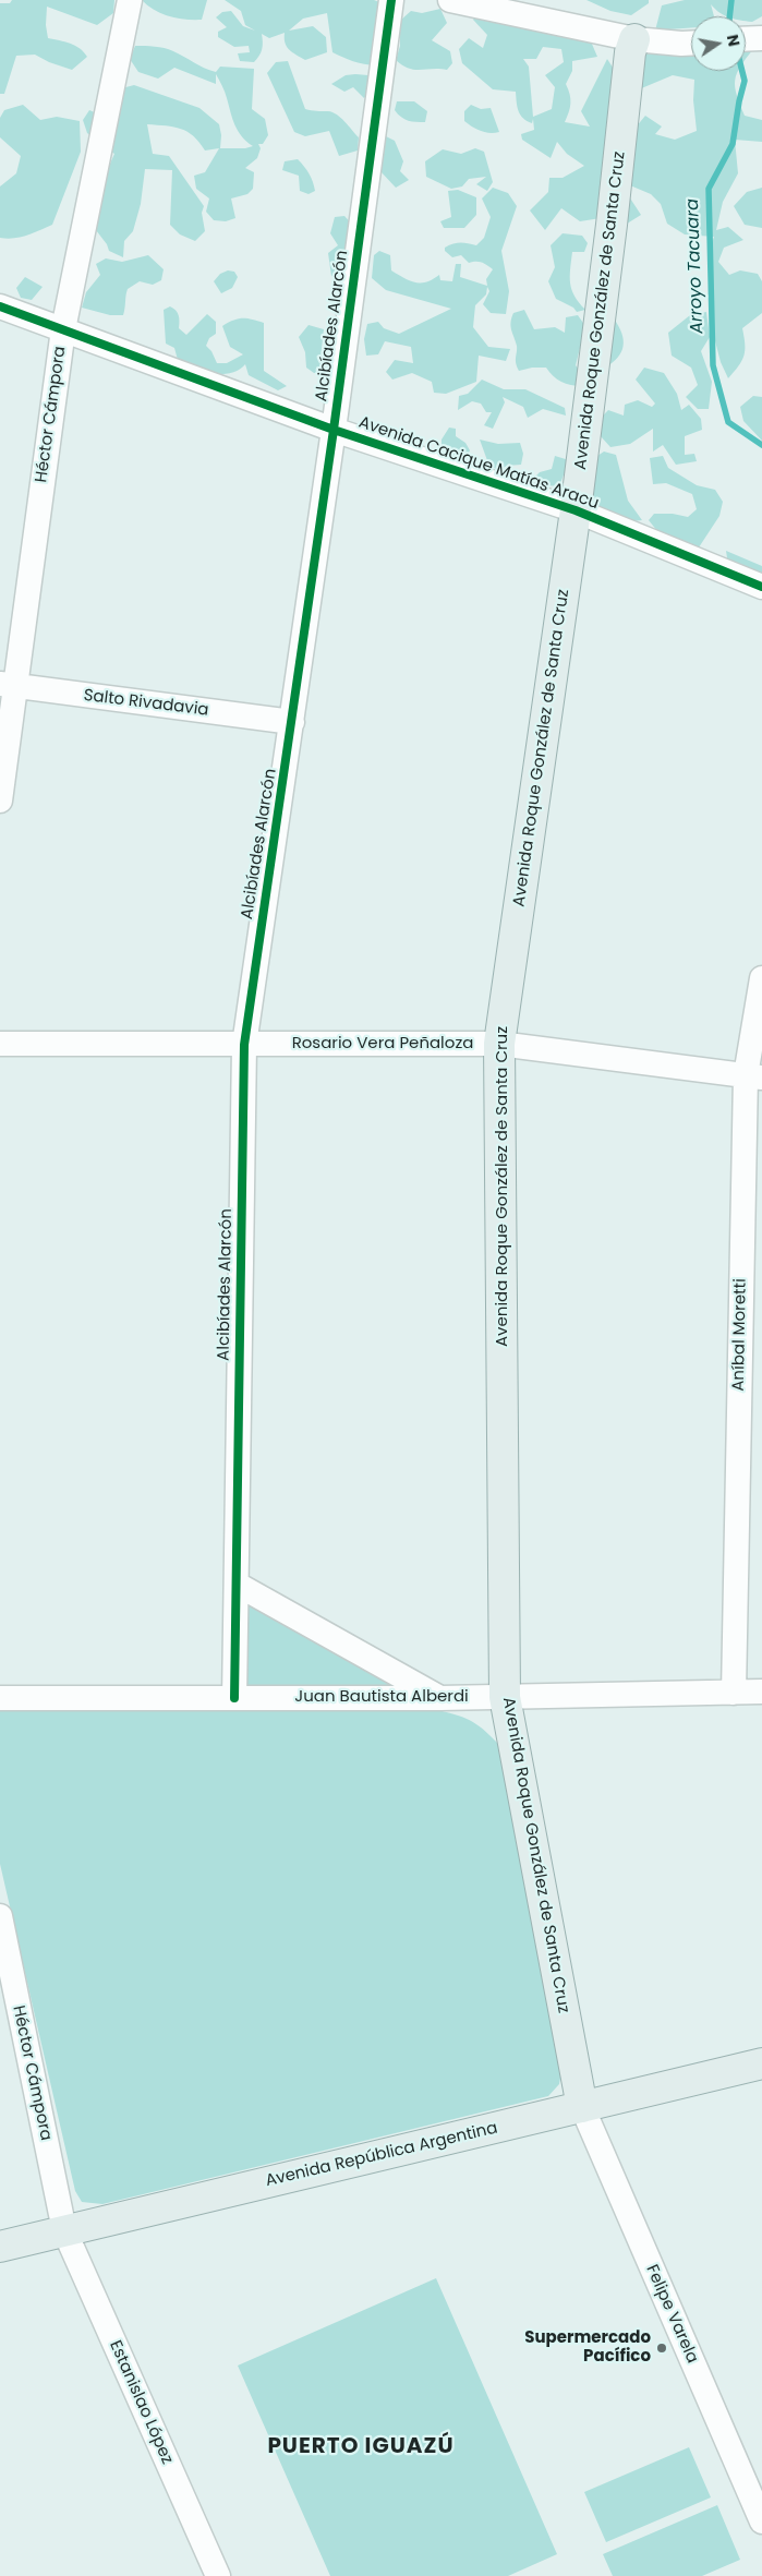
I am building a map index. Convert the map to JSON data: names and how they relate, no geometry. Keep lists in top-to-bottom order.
{
  "streets": {
    "main road": ["Avenida Roque González de Santa Cruz", "Avenida República Argentina"],
    "street": [
      "Alcibíades Alarcón",
      "Héctor Cámpora",
      "Avenida Cacique Matías Aracu",
      "Salto Rivadavia",
      "Rosario Vera Peñaloza",
      "Aníbal Moretti",
      "Juan Bautista Alberdi",
      "Felipe Varela",
      "Estanislao López"
    ]
  },
  "crossings": [
    ["Avenida Roque González de Santa Cruz", "Avenida Cacique Matías Aracu"],
    ["Avenida Roque González de Santa Cruz", "Rosario Vera Peñaloza"],
    ["Avenida Roque González de Santa Cruz", "Juan Bautista Alberdi"],
    ["Avenida Roque González de Santa Cruz", "Avenida República Argentina"],
    ["Avenida Roque González de Santa Cruz", "Felipe Varela"],
    ["Alcibíades Alarcón", "Avenida Cacique Matías Aracu"],
    ["Alcibíades Alarcón", "Salto Rivadavia"],
    ["Alcibíades Alarcón", "Rosario Vera Peñaloza"],
    ["Alcibíades Alarcón", "Juan Bautista Alberdi"],
    ["Héctor Cámpora", "Avenida Cacique Matías Aracu"],
    ["Héctor Cámpora", "Salto Rivadavia"],
    ["Héctor Cámpora", "Avenida República Argentina"],
    ["Héctor Cámpora", "Estanislao López"],
    ["Rosario Vera Peñaloza", "Aníbal Moretti"],
    ["Aníbal Moretti", "Juan Bautista Alberdi"],
    ["Avenida República Argentina", "Felipe Varela"],
    ["Avenida República Argentina", "Estanislao López"]
  ],
  "districts": ["PUERTO IGUAZÚ"],
  "water": ["Arroyo Tacuara"],
  "places": ["Supermercado Pacífico"],
  "north": "right"
}
